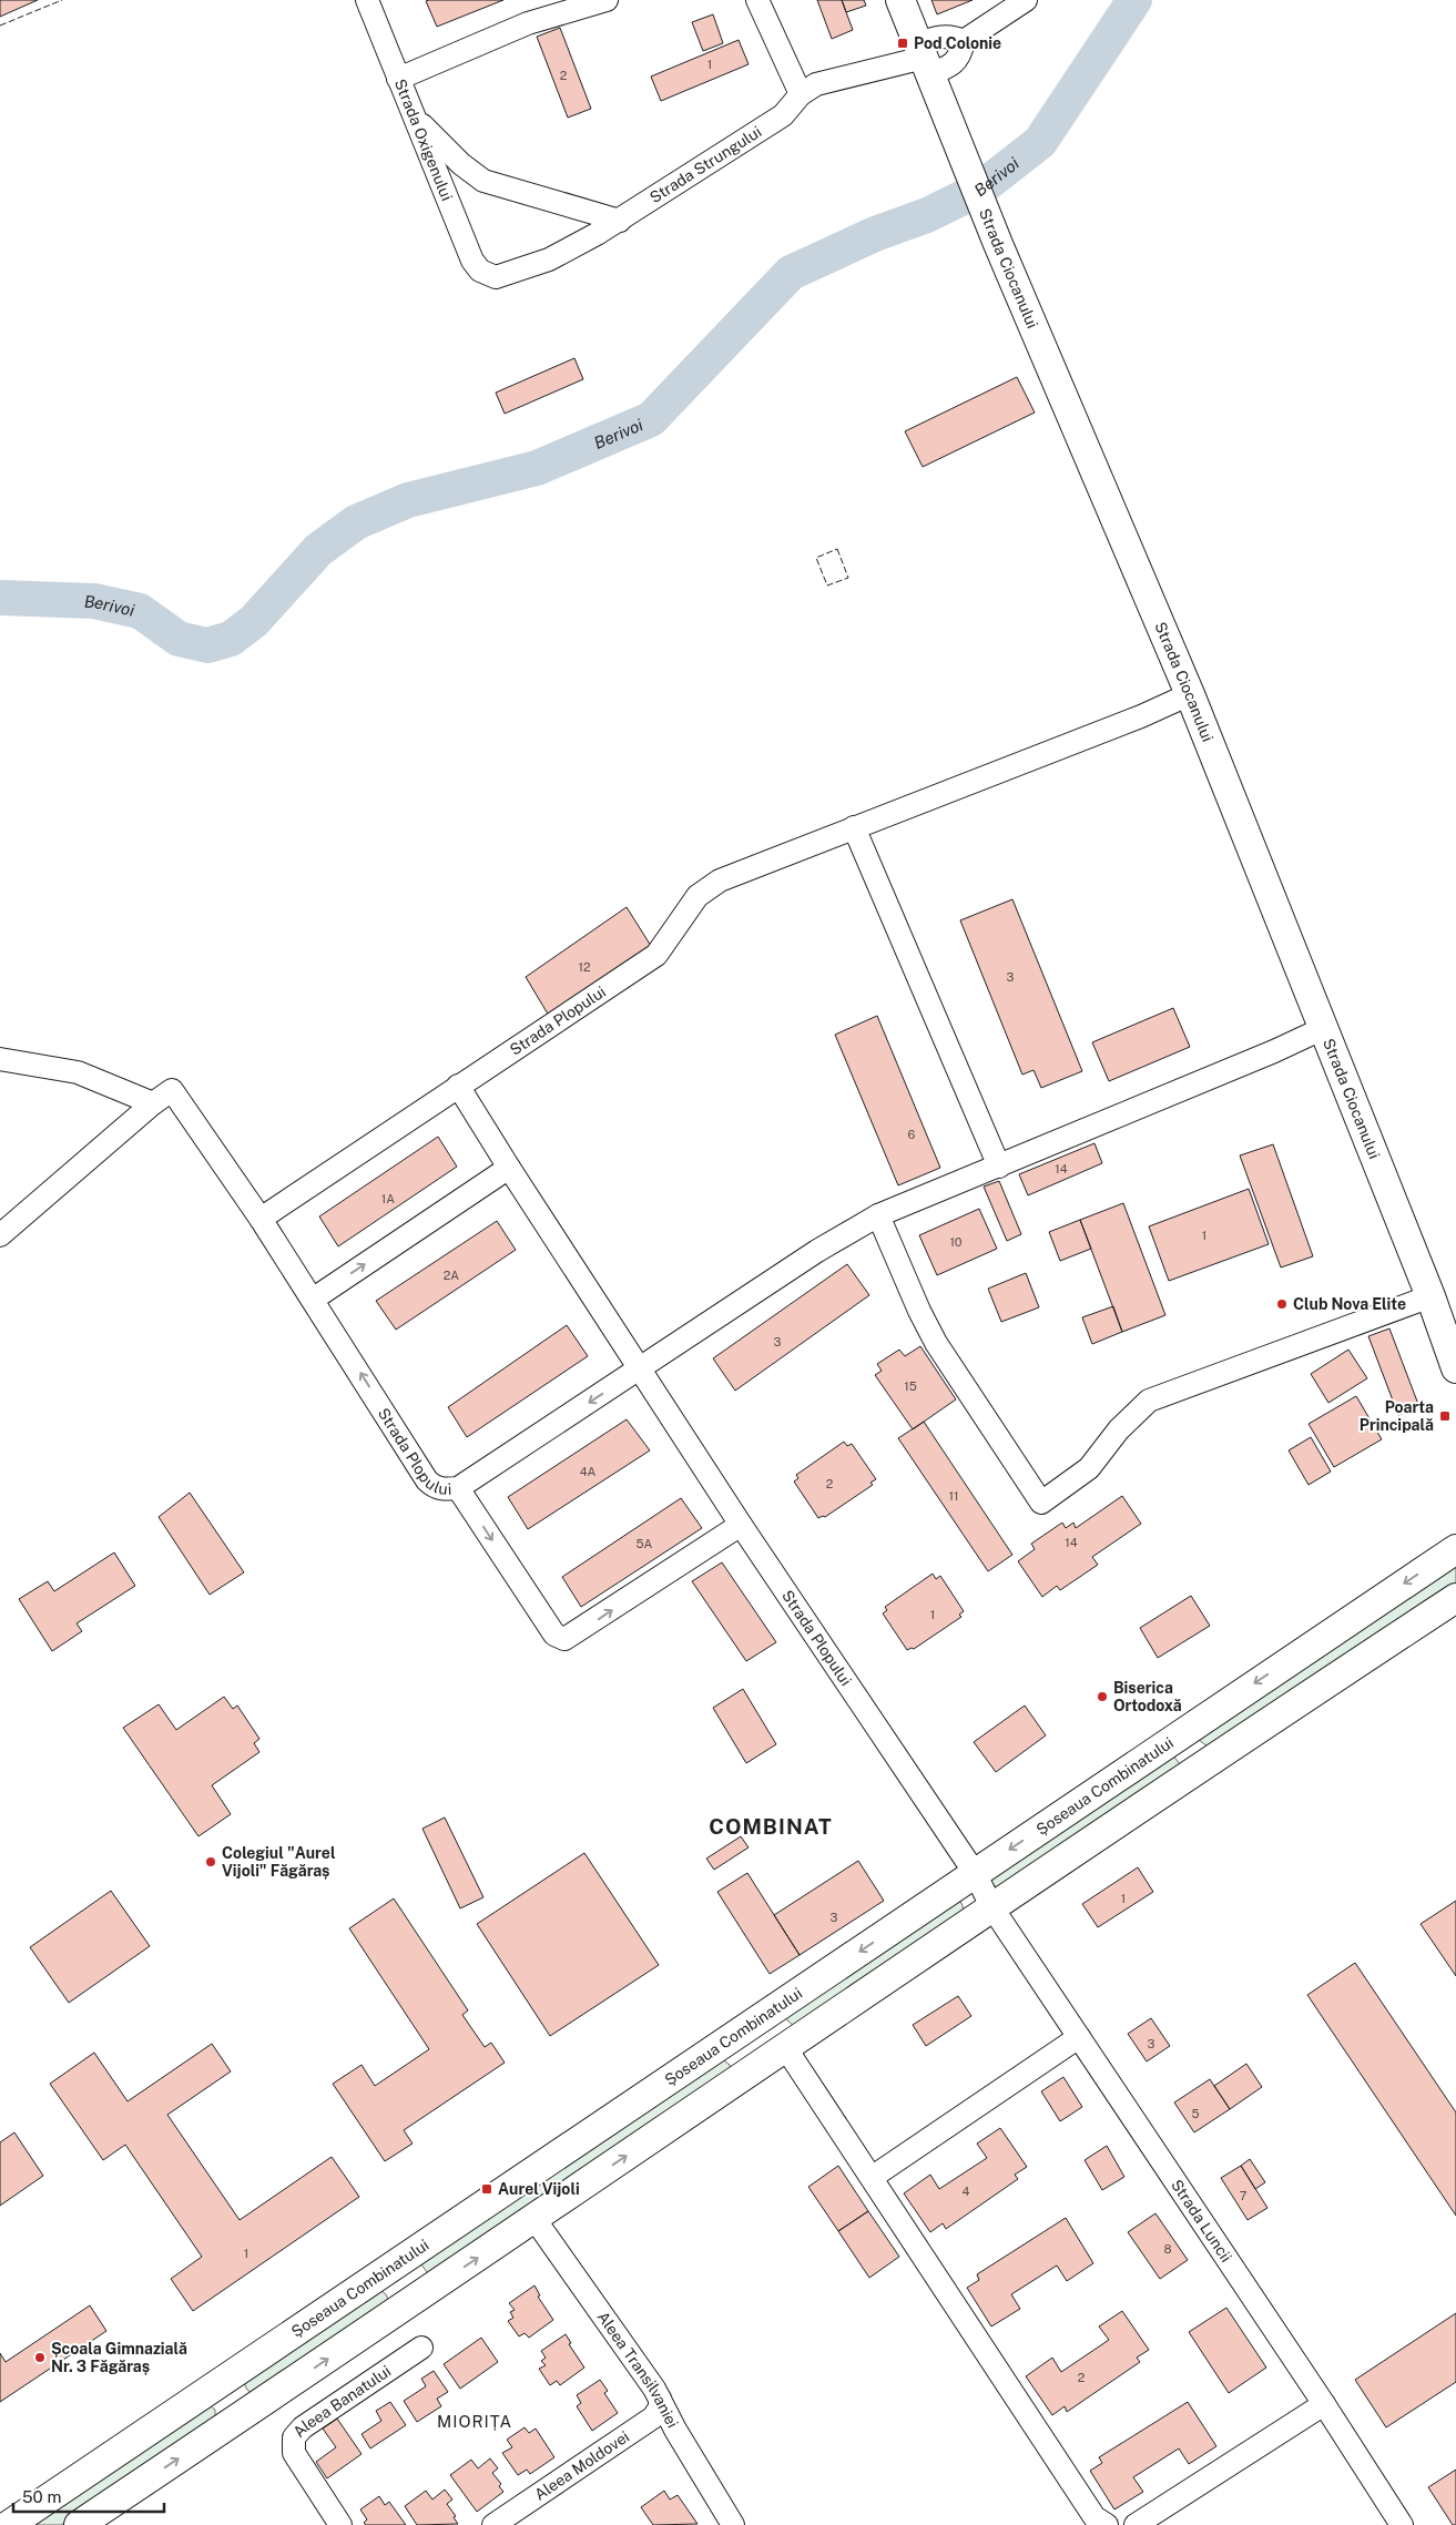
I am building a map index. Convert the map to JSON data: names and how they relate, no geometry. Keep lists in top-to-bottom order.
{
  "streets": {
    "main road": ["Strada Ciocanului", "Șoseaua Combinatului"],
    "street": [
      "Strada Oxigenului",
      "Strada Strungului",
      "Strada Plopului",
      "Strada Luncii",
      "Aleea Transilvaniei",
      "Aleea Banatului",
      "Aleea Moldovei"
    ]
  },
  "crossings": [
    ["Strada Oxigenului", "Strada Strungului"],
    ["Strada Strungului", "Strada Ciocanului"],
    ["Strada Plopului", "Șoseaua Combinatului"],
    ["Strada Plopului", "Strada Luncii"],
    ["Aleea Transilvaniei", "Aleea Moldovei"]
  ],
  "districts": ["COMBINAT", "MIORIȚA"],
  "water": ["Berivoi"],
  "places": {
    "transit": ["Pod Colonie", "Poarta Principală", "Aurel Vijoli"],
    "other": [
      "Club Nova Elite",
      "Biserica Ortodoxă",
      "Colegiul \"Aurel Vijoli\" Făgăraș",
      "Școala Gimnazială Nr. 3 Făgăraș"
    ]
  },
  "house_numbers": [
    "1",
    "2",
    "12",
    "3",
    "6",
    "14",
    "1A",
    "1",
    "10",
    "2A",
    "3",
    "15",
    "4A",
    "2",
    "11",
    "14",
    "5A",
    "1",
    "1",
    "3",
    "3",
    "5",
    "4",
    "7",
    "8",
    "1",
    "2"
  ],
  "scale_bar": "50 m"
}
